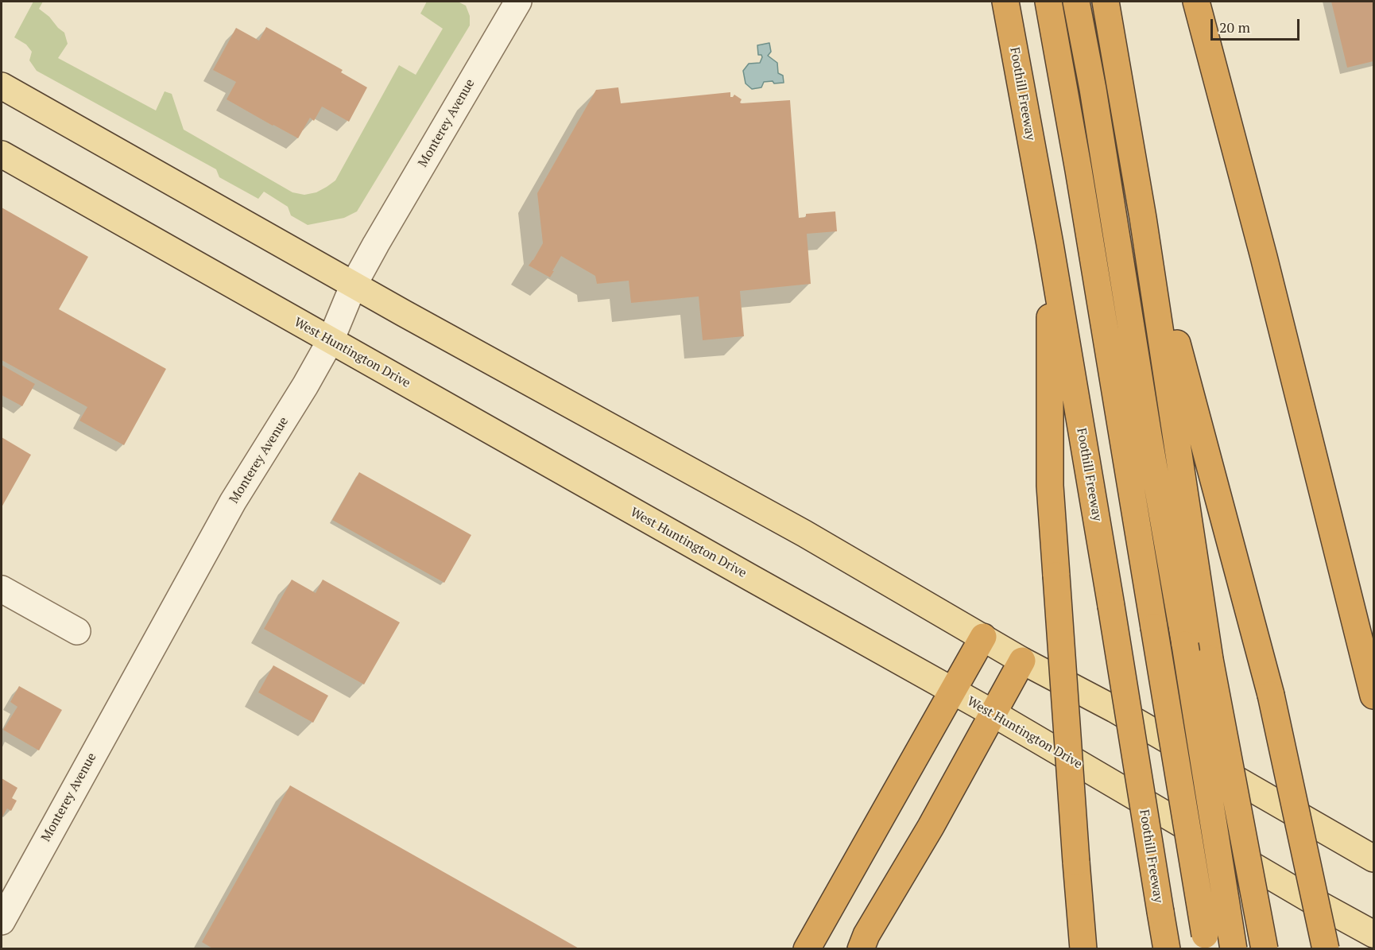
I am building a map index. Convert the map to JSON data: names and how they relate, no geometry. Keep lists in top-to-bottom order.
{
  "streets": {
    "highway": ["Foothill Freeway"],
    "main road": ["West Huntington Drive"],
    "street": ["Monterey Avenue"]
  },
  "crossings": [
    ["Monterey Avenue", "West Huntington Drive"]
  ],
  "scale_bar": "20 m"
}
